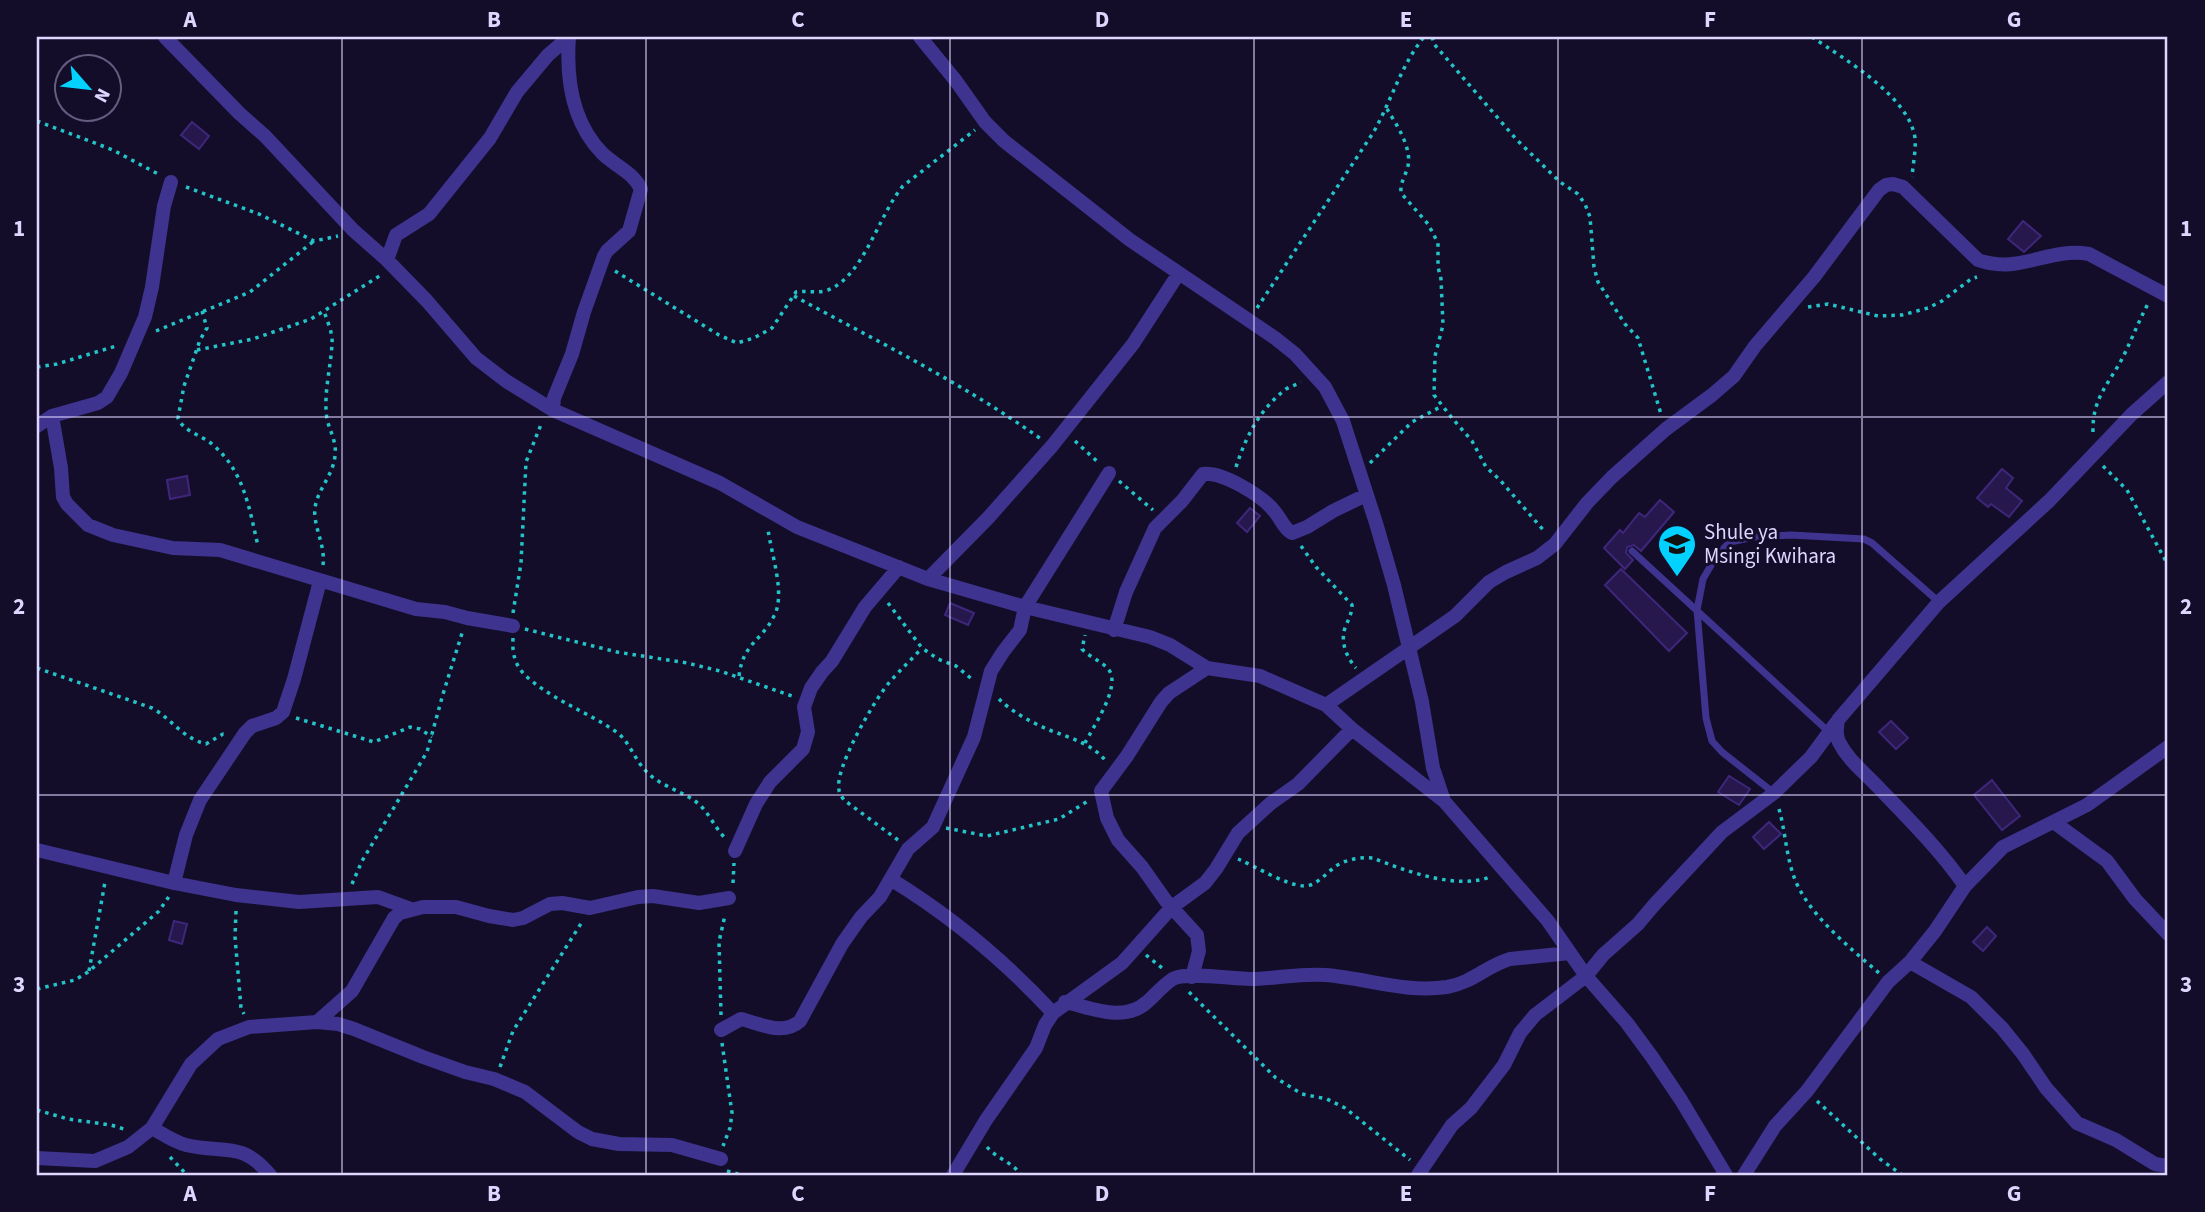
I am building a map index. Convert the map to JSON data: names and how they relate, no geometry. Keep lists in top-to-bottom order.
{
  "places": {
    "school or university": ["Shule ya Msingi Kwihara"]
  },
  "north": "bottom right",
  "grid": {
    "columns": [
      "A",
      "B",
      "C",
      "D",
      "E",
      "F",
      "G"
    ],
    "rows": ["1", "2", "3"]
  }
}
